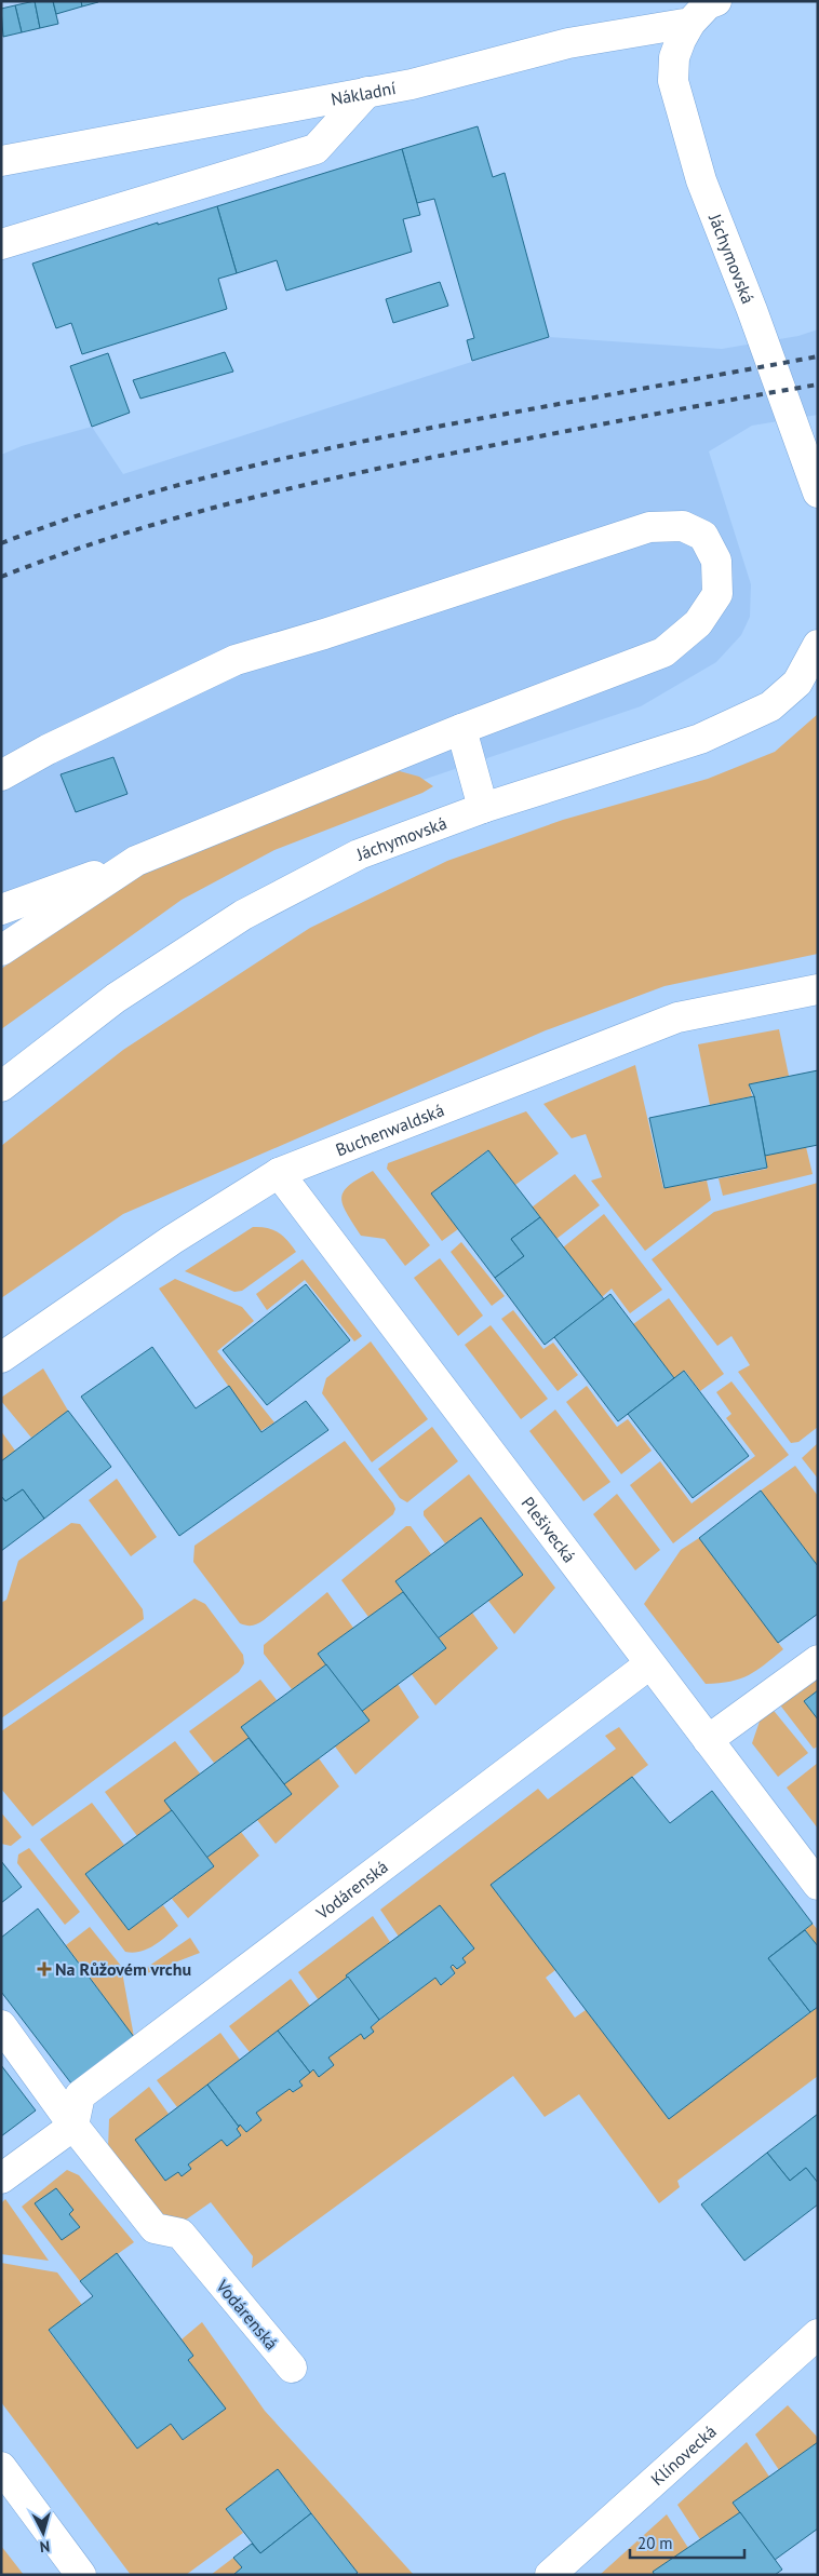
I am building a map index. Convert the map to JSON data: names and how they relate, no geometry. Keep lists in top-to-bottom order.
{
  "streets": {
    "street": [
      "Nákladní",
      "Jáchymovská",
      "Buchenwaldská",
      "Plešivecká",
      "Vodárenská",
      "Klínovecká"
    ]
  },
  "crossings": [
    ["Nákladní", "Jáchymovská"],
    ["Buchenwaldská", "Plešivecká"],
    ["Plešivecká", "Vodárenská"]
  ],
  "places": {
    "health": ["Na Růžovém vrchu"]
  },
  "scale_bar": "20 m",
  "north": "bottom"
}
